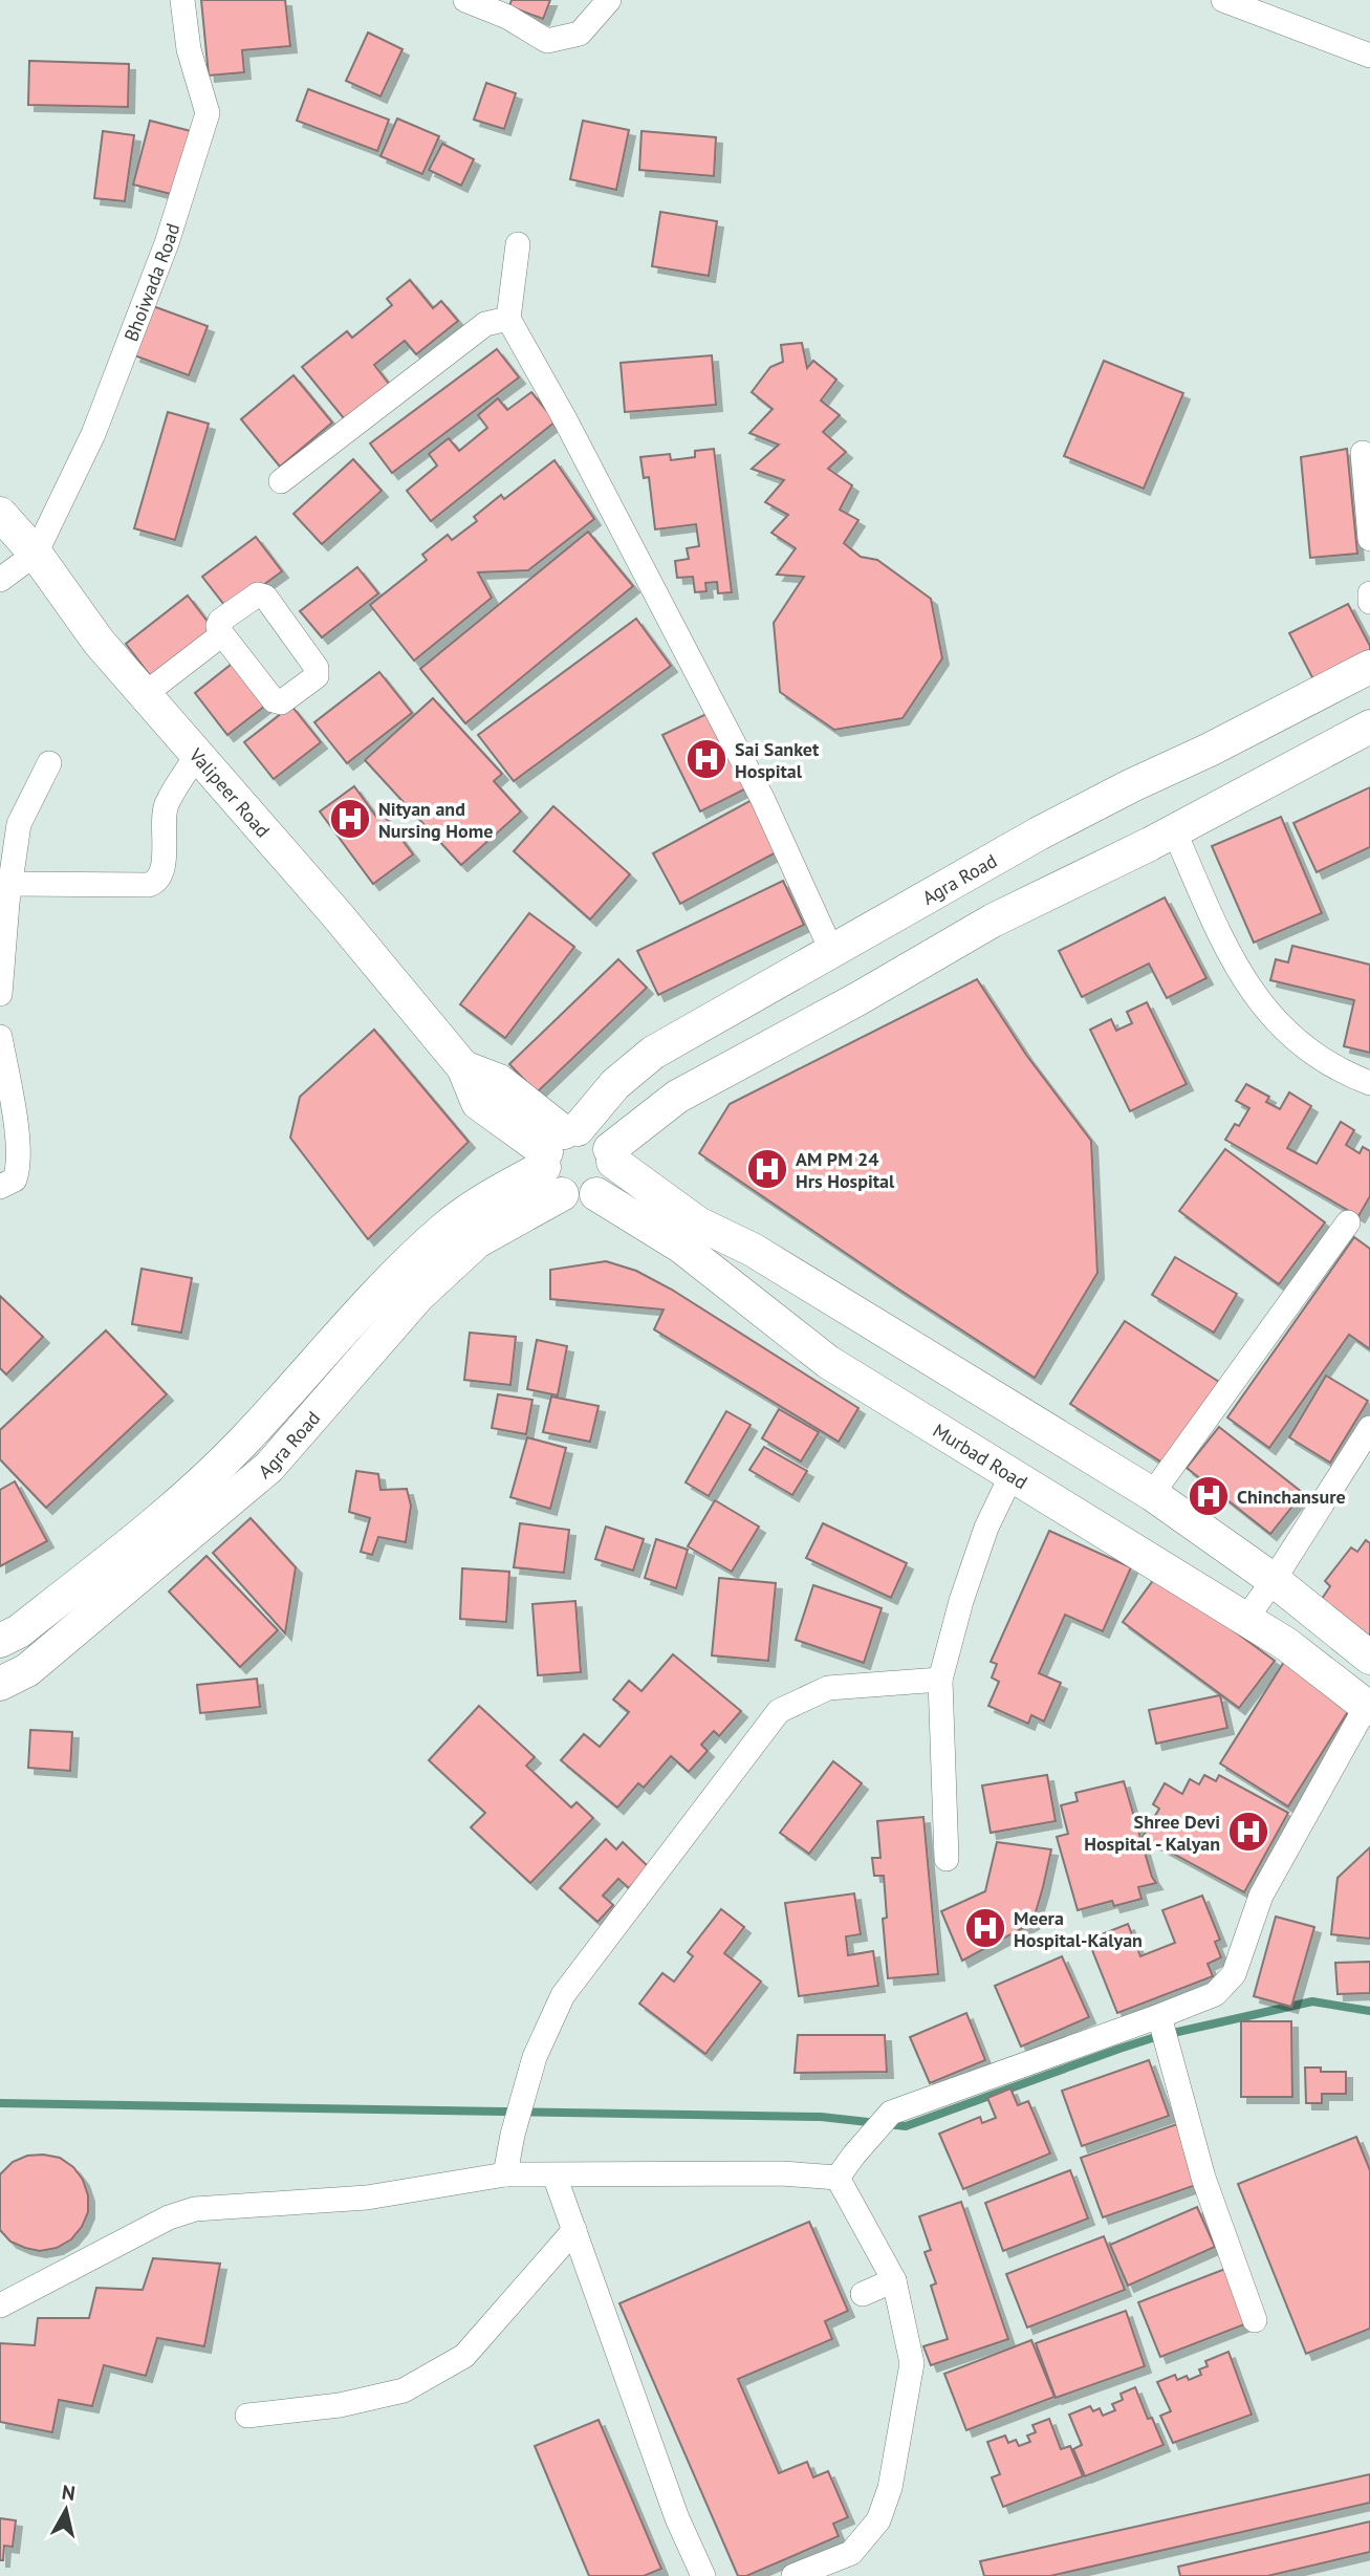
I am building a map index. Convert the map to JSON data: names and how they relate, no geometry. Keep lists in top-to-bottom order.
{
  "streets": {
    "main road": ["Valipeer Road", "Agra Road", "Murbad Road"],
    "street": ["Bhoiwada Road"]
  },
  "crossings": [
    ["Bhoiwada Road", "Valipeer Road"],
    ["Valipeer Road", "Agra Road"],
    ["Valipeer Road", "Murbad Road"],
    ["Agra Road", "Murbad Road"]
  ],
  "places": {
    "hospital": [
      "Sai Sanket Hospital",
      "Nityan and Nursing Home",
      "AM PM 24 Hrs Hospital",
      "Chinchansure",
      "Shree Devi Hospital - Kalyan",
      "Meera Hospital-Kalyan"
    ]
  },
  "north": "top"
}
